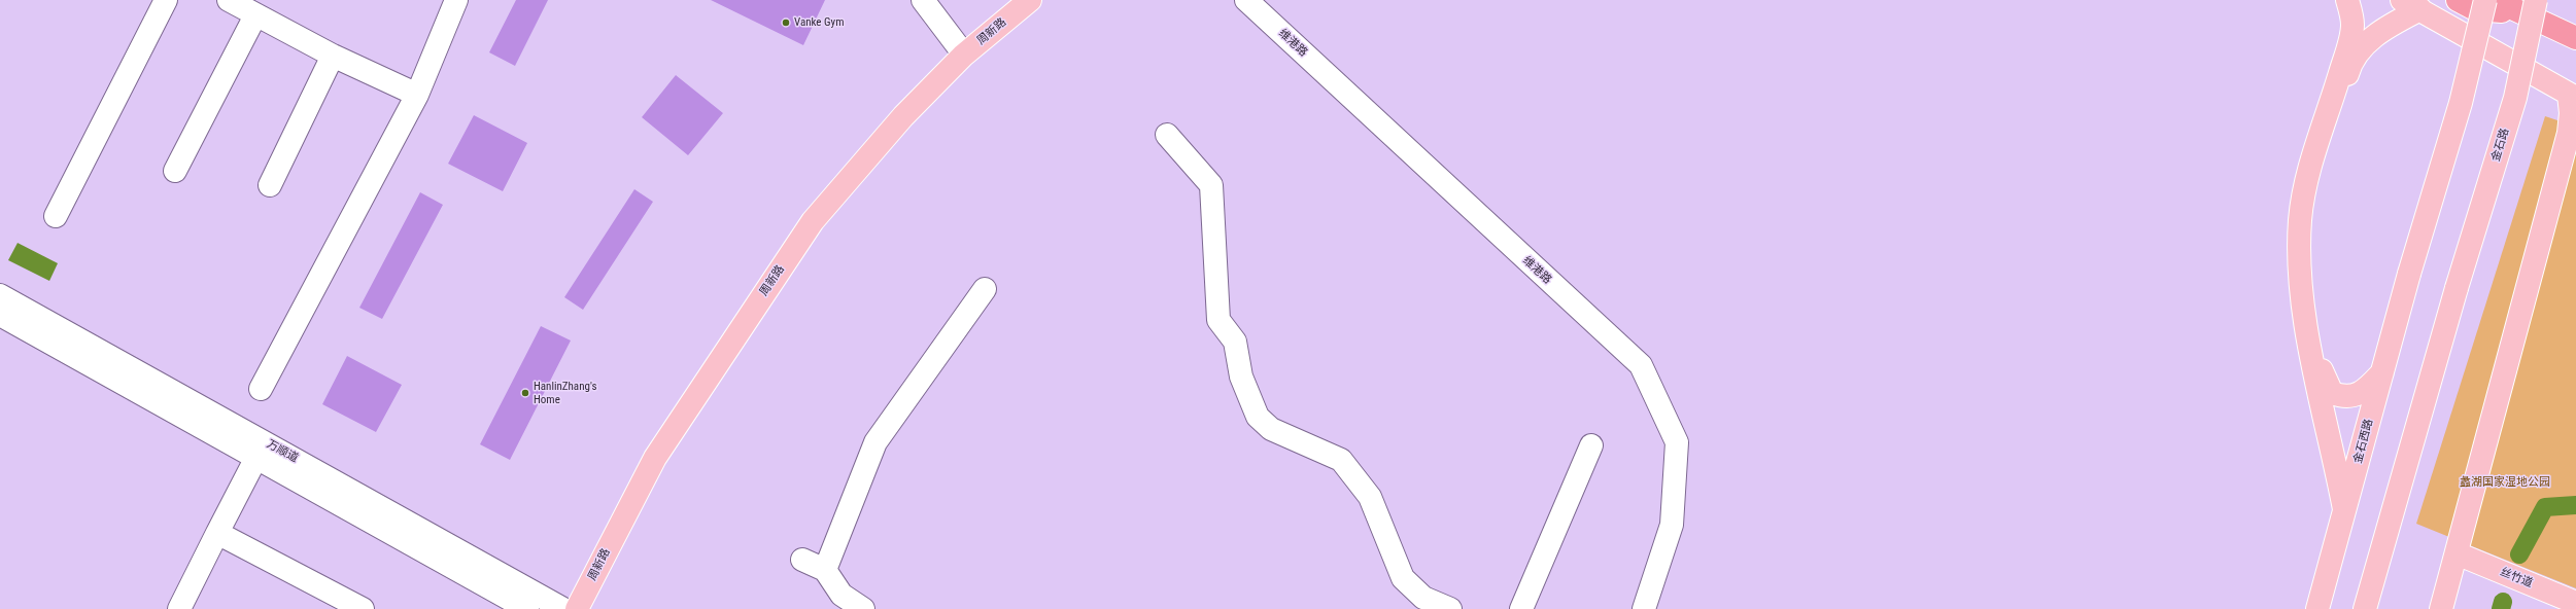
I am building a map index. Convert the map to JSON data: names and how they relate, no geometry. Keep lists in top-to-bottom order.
{
  "streets": {
    "main road": [
      "周新路",
      "金石路",
      "金石西路",
      "丝竹道"
    ],
    "street": ["维港路", "万顺道"]
  },
  "parks": ["蠡湖国家湿地公园"],
  "places": ["Vanke Gym", "HanlinZhang's Home"]
}
